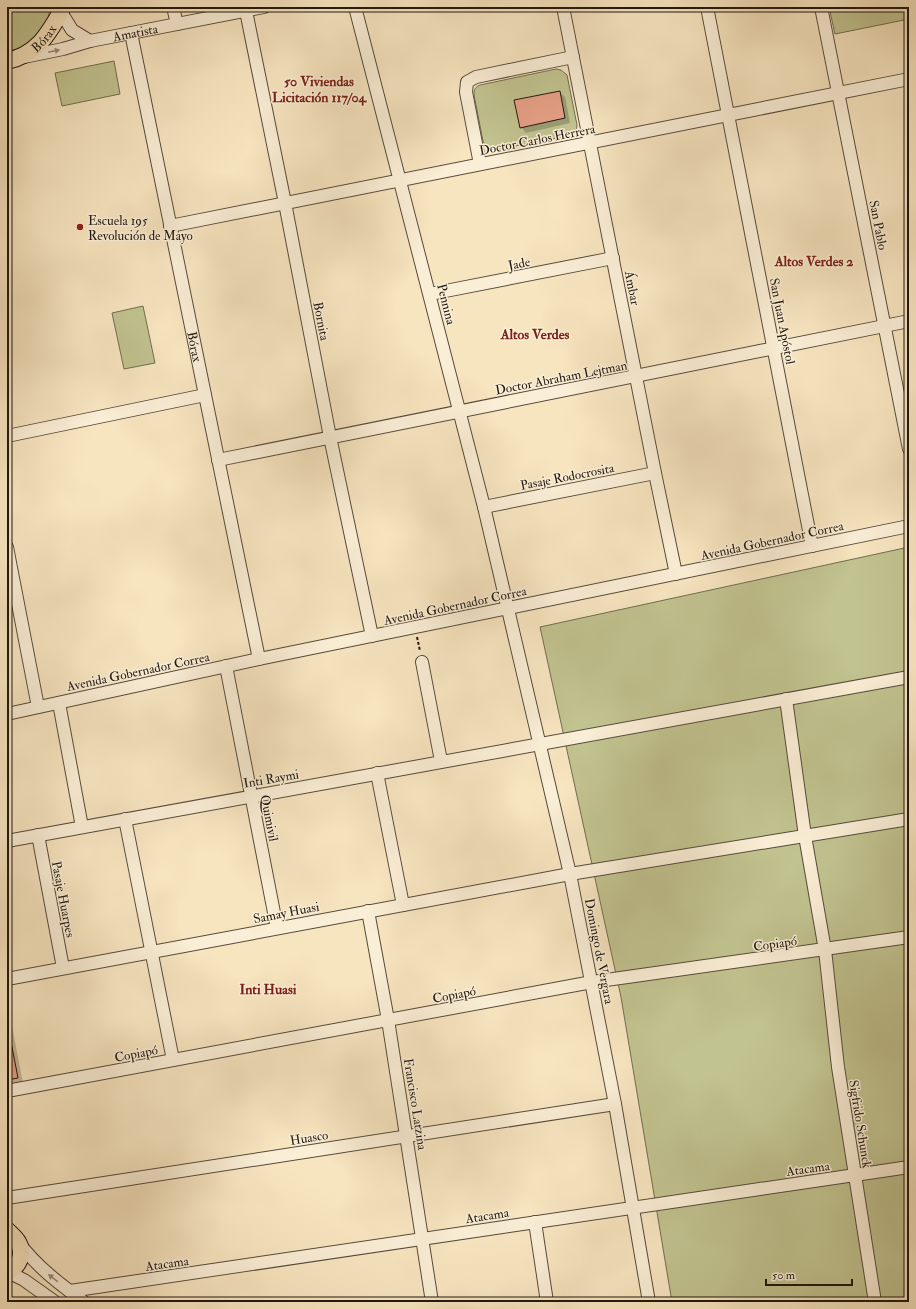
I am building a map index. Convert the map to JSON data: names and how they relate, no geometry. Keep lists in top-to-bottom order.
{
  "streets": {
    "main road": ["Bórax"],
    "street": [
      "Amatista",
      "Doctor Carlos Herrera",
      "San Pablo",
      "Jade",
      "Ámbar",
      "Pennina",
      "Bornita",
      "San Juan Apóstol",
      "Doctor Abraham Lejtman",
      "Pasaje Rodocrosita",
      "Avenida Gobernador Correa",
      "Inti Raymi",
      "Quimivil",
      "Pasaje Huarpes",
      "Samay Huasi",
      "Copiapó",
      "Domingo de Vergara",
      "Francisco Latzina",
      "Sigfrido Schunck",
      "Huasco",
      "Atacama"
    ]
  },
  "crossings": [
    ["Amatista", "Bórax"],
    ["Amatista", "Bornita"],
    ["Bórax", "Doctor Carlos Herrera"],
    ["Bórax", "Doctor Abraham Lejtman"],
    ["Bórax", "Avenida Gobernador Correa"],
    ["Doctor Carlos Herrera", "San Pablo"],
    ["Doctor Carlos Herrera", "Ámbar"],
    ["Doctor Carlos Herrera", "Pennina"],
    ["Doctor Carlos Herrera", "Bornita"],
    ["Doctor Carlos Herrera", "San Juan Apóstol"],
    ["San Pablo", "Doctor Abraham Lejtman"],
    ["Jade", "Ámbar"],
    ["Jade", "Pennina"],
    ["Ámbar", "Doctor Abraham Lejtman"],
    ["Ámbar", "Pasaje Rodocrosita"],
    ["Ámbar", "Avenida Gobernador Correa"],
    ["Pennina", "Doctor Abraham Lejtman"],
    ["Pennina", "Pasaje Rodocrosita"],
    ["Pennina", "Avenida Gobernador Correa"],
    ["Pennina", "Domingo de Vergara"],
    ["Bornita", "Doctor Abraham Lejtman"],
    ["Bornita", "Avenida Gobernador Correa"],
    ["San Juan Apóstol", "Doctor Abraham Lejtman"],
    ["San Juan Apóstol", "Avenida Gobernador Correa"],
    ["Avenida Gobernador Correa", "Quimivil"],
    ["Avenida Gobernador Correa", "Domingo de Vergara"],
    ["Inti Raymi", "Quimivil"],
    ["Inti Raymi", "Pasaje Huarpes"],
    ["Inti Raymi", "Domingo de Vergara"],
    ["Inti Raymi", "Sigfrido Schunck"],
    ["Quimivil", "Samay Huasi"],
    ["Pasaje Huarpes", "Samay Huasi"],
    ["Samay Huasi", "Domingo de Vergara"],
    ["Samay Huasi", "Francisco Latzina"],
    ["Samay Huasi", "Sigfrido Schunck"],
    ["Copiapó", "Domingo de Vergara"],
    ["Copiapó", "Francisco Latzina"],
    ["Copiapó", "Sigfrido Schunck"],
    ["Domingo de Vergara", "Huasco"],
    ["Domingo de Vergara", "Atacama"],
    ["Francisco Latzina", "Huasco"],
    ["Francisco Latzina", "Atacama"],
    ["Sigfrido Schunck", "Atacama"]
  ],
  "districts": [
    "50 Viviendas Licitación 117/04",
    "Altos Verdes 2",
    "Altos Verdes",
    "Inti Huasi"
  ],
  "places": ["Escuela 195 Revolución de Mayo"],
  "scale_bar": "50 m"
}
